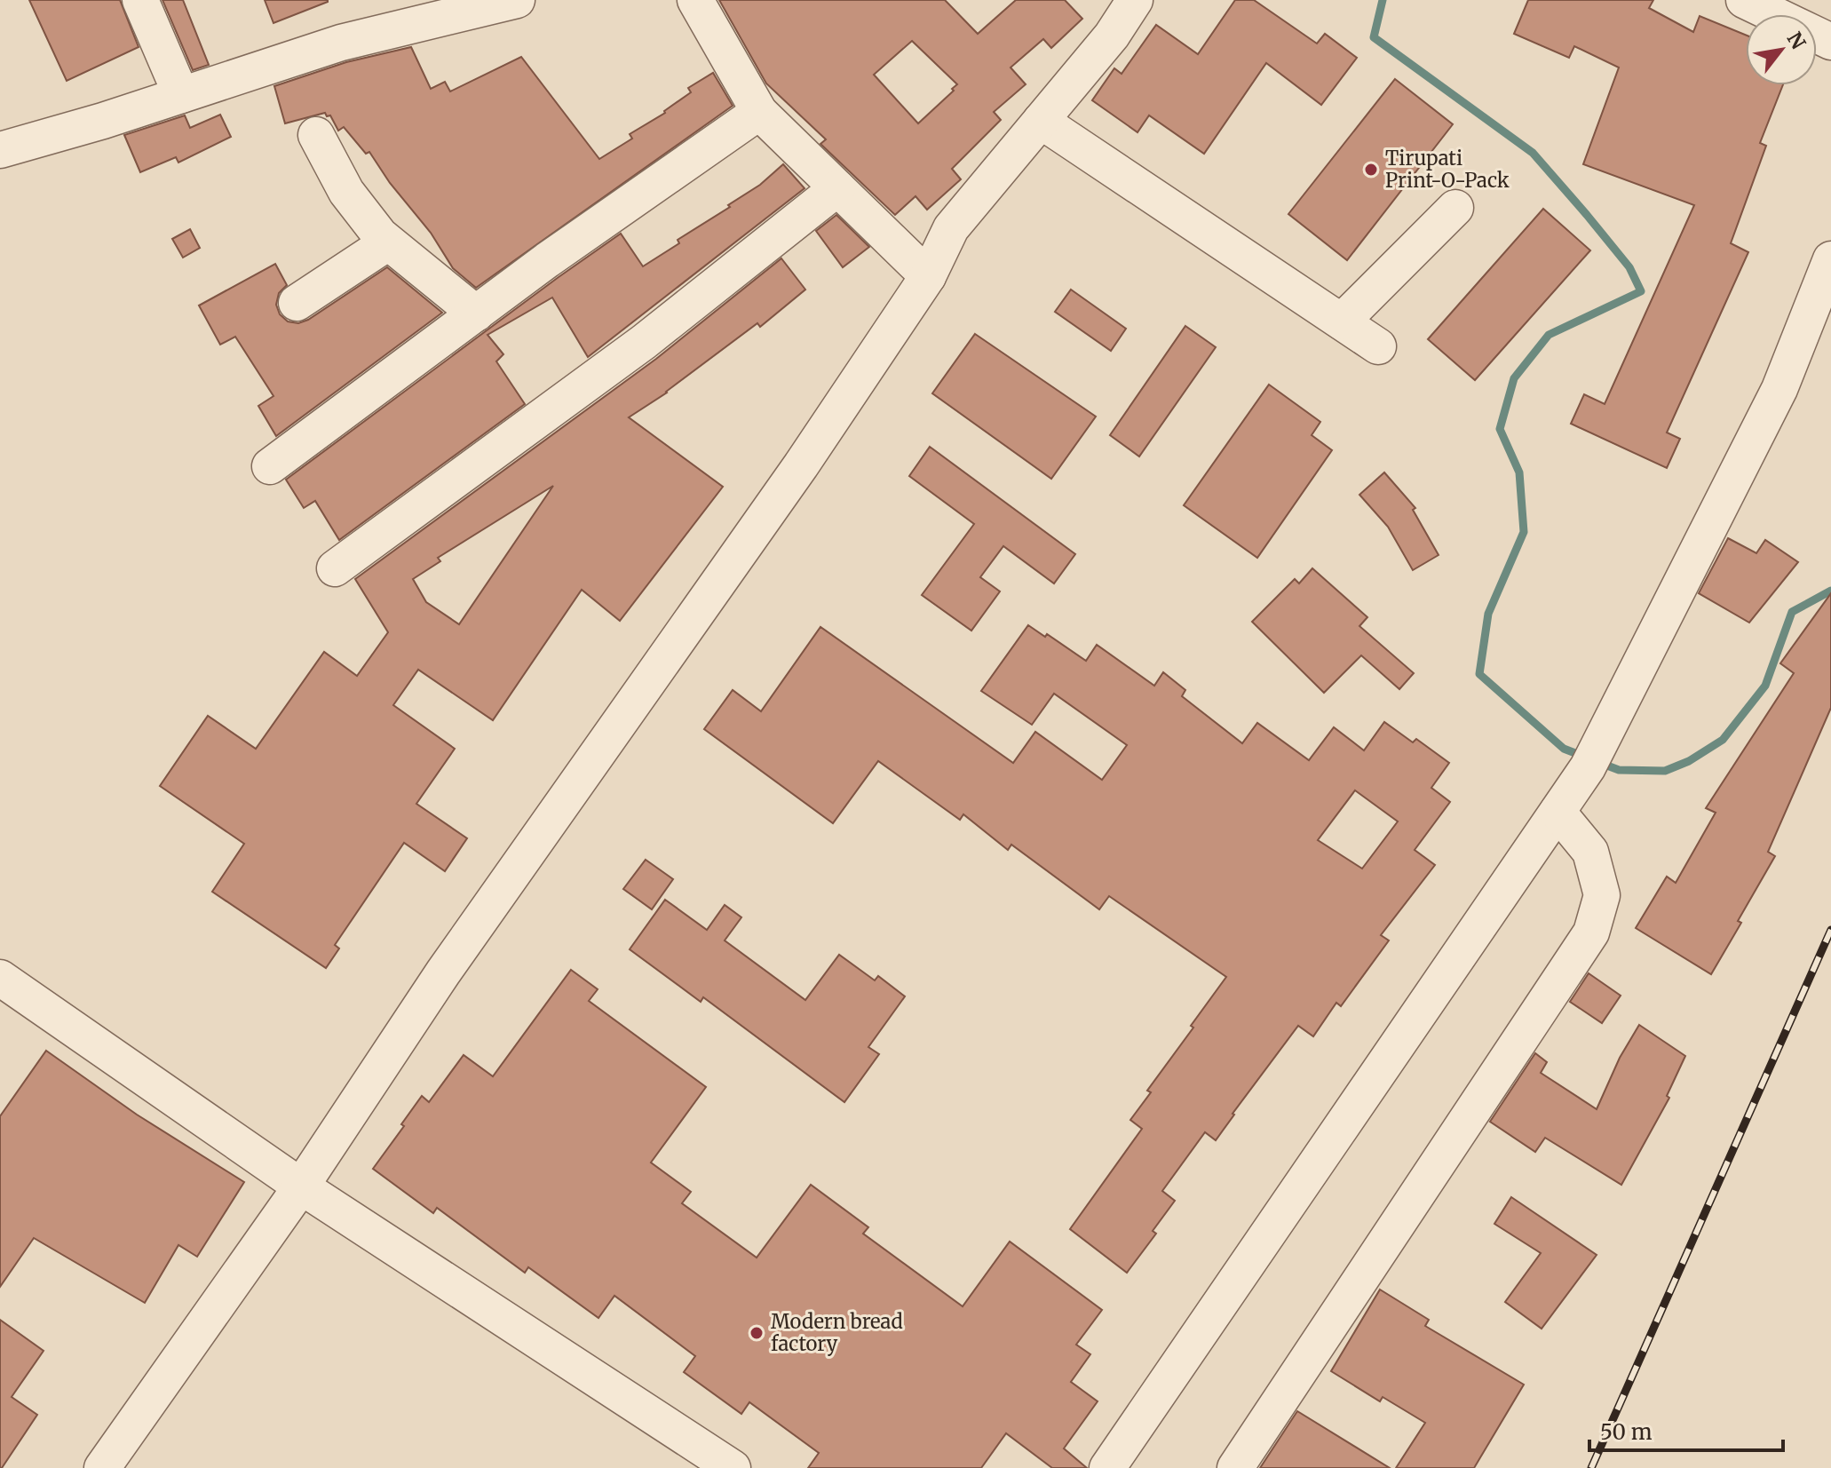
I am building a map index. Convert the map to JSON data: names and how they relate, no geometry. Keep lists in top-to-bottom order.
{
  "places": ["Tirupati Print-O-Pack", "Modern bread factory"],
  "scale_bar": "50 m",
  "north": "top right"
}
